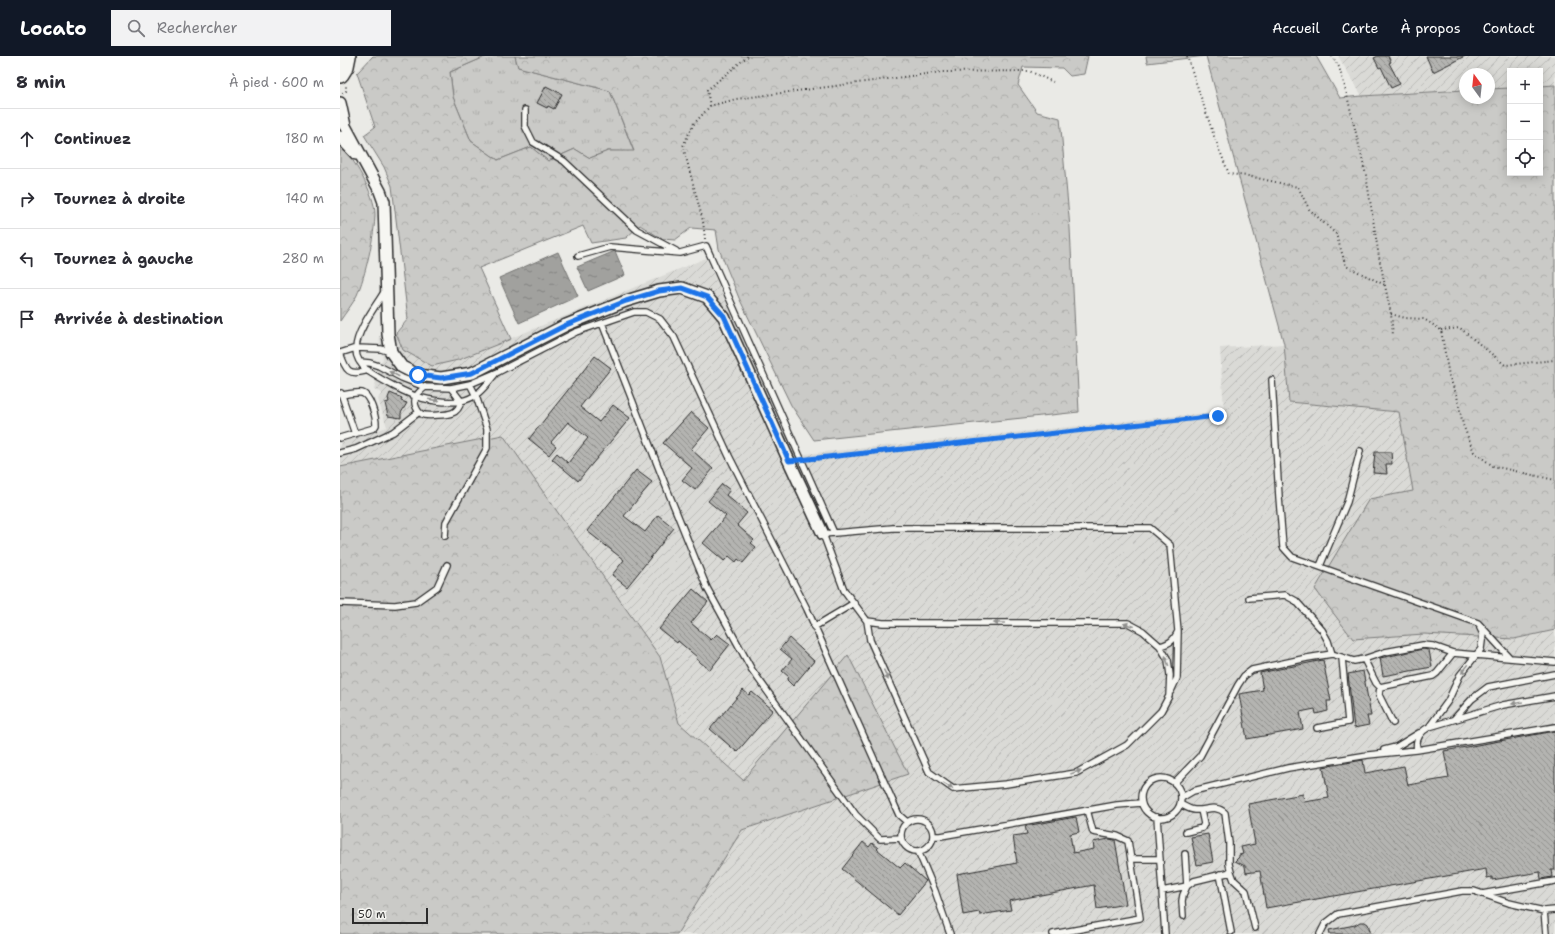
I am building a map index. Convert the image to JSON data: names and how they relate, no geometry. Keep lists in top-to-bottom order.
{
  "scale_bar": "50 m",
  "north": "top",
  "page": {
    "header": "Locato",
    "search": "Rechercher",
    "nav": [
      "Accueil",
      "Carte",
      "À propos",
      "Contact"
    ],
    "heading": ["8 min", "À pied · 600 m"],
    "map_buttons": ["+", "−"],
    "list": [
      ["Continuez", "180 m"],
      ["Tournez à droite", "140 m"],
      ["Tournez à gauche", "280 m"],
      "Arrivée à destination"
    ],
    "scale": "50 m"
  }
}
